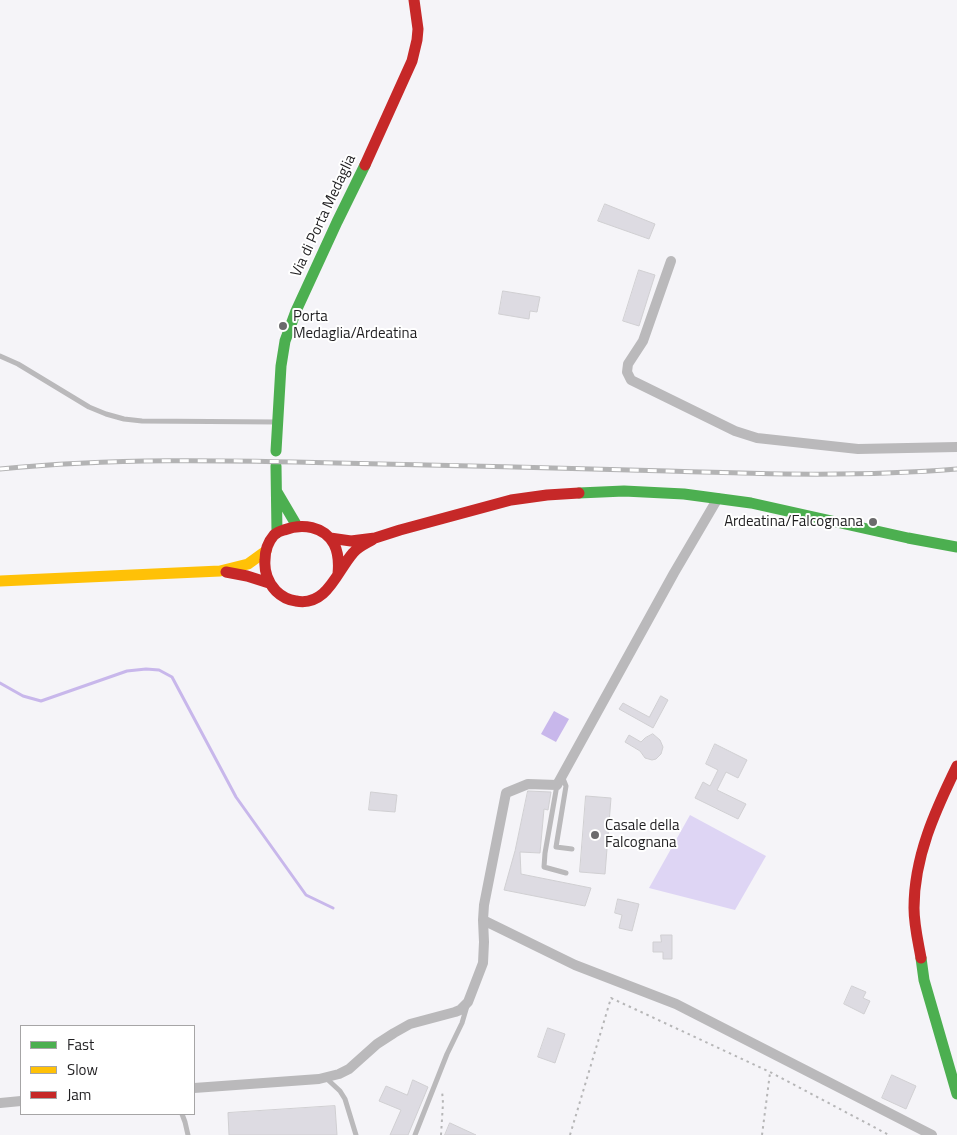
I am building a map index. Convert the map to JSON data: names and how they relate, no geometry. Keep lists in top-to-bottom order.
{
  "streets": {
    "main road": ["Via di Porta Medaglia"]
  },
  "places": ["Porta Medaglia/Ardeatina", "Ardeatina/Falcognana", "Casale della Falcognana"],
  "legend": ["Fast", "Slow", "Jam"]
}
